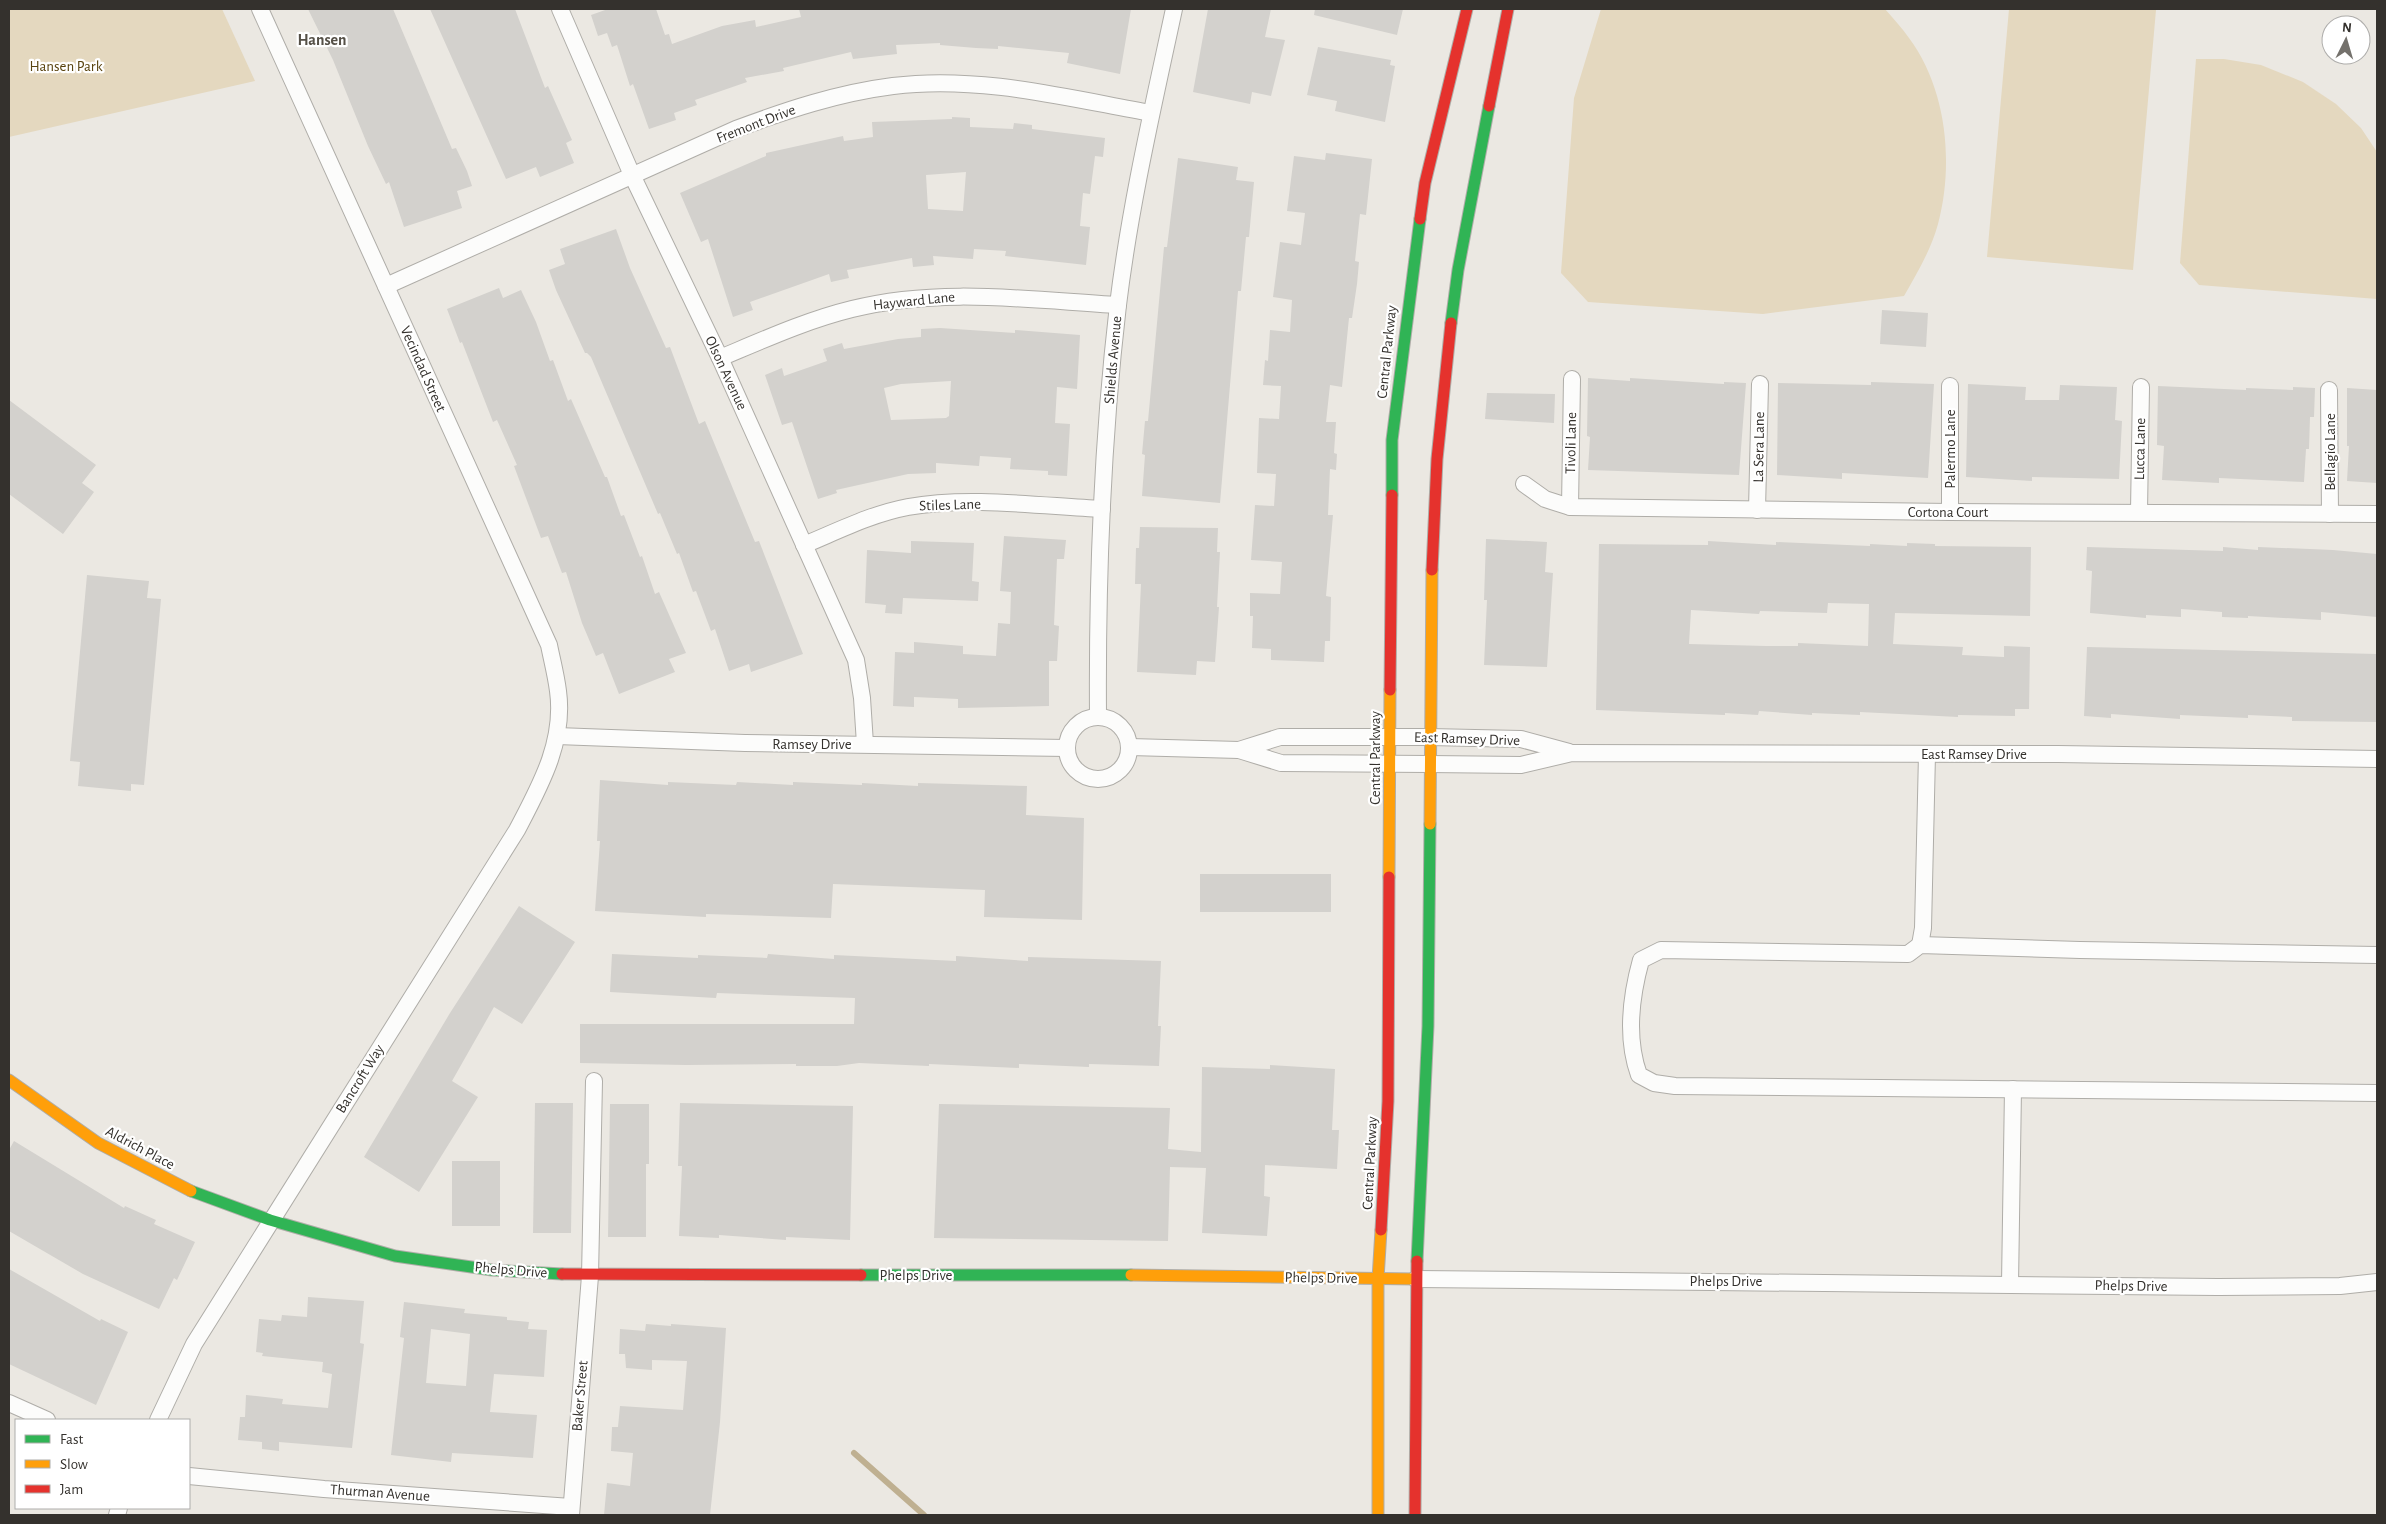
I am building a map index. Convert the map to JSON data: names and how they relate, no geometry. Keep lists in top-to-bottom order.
{
  "streets": {
    "main road": ["Central Parkway", "Aldrich Place", "Phelps Drive"],
    "street": [
      "Fremont Drive",
      "Hayward Lane",
      "Shields Avenue",
      "Vecindad Street",
      "Olson Avenue",
      "Tivoli Lane",
      "La Sera Lane",
      "Palermo Lane",
      "Lucca Lane",
      "Bellagio Lane",
      "Stiles Lane",
      "Cortona Court",
      "East Ramsey Drive",
      "Ramsey Drive",
      "Bancroft Way",
      "Baker Street",
      "Thurman Avenue"
    ]
  },
  "crossings": [
    ["Fremont Drive", "Shields Avenue"],
    ["Fremont Drive", "Vecindad Street"],
    ["Fremont Drive", "Olson Avenue"],
    ["Hayward Lane", "Shields Avenue"],
    ["Hayward Lane", "Olson Avenue"],
    ["Central Parkway", "East Ramsey Drive"],
    ["Central Parkway", "Phelps Drive"],
    ["Shields Avenue", "Stiles Lane"],
    ["Shields Avenue", "Ramsey Drive"],
    ["Vecindad Street", "Ramsey Drive"],
    ["Vecindad Street", "Bancroft Way"],
    ["Olson Avenue", "Stiles Lane"],
    ["Olson Avenue", "Ramsey Drive"],
    ["Tivoli Lane", "Cortona Court"],
    ["La Sera Lane", "Cortona Court"],
    ["Palermo Lane", "Cortona Court"],
    ["Lucca Lane", "Cortona Court"],
    ["Bellagio Lane", "Cortona Court"],
    ["Ramsey Drive", "Bancroft Way"],
    ["Bancroft Way", "Aldrich Place"],
    ["Bancroft Way", "Phelps Drive"],
    ["Aldrich Place", "Phelps Drive"],
    ["Phelps Drive", "Baker Street"],
    ["Baker Street", "Thurman Avenue"]
  ],
  "districts": ["Hansen"],
  "parks": ["Hansen Park"],
  "legend": ["Fast", "Slow", "Jam"],
  "north": "top"
}
